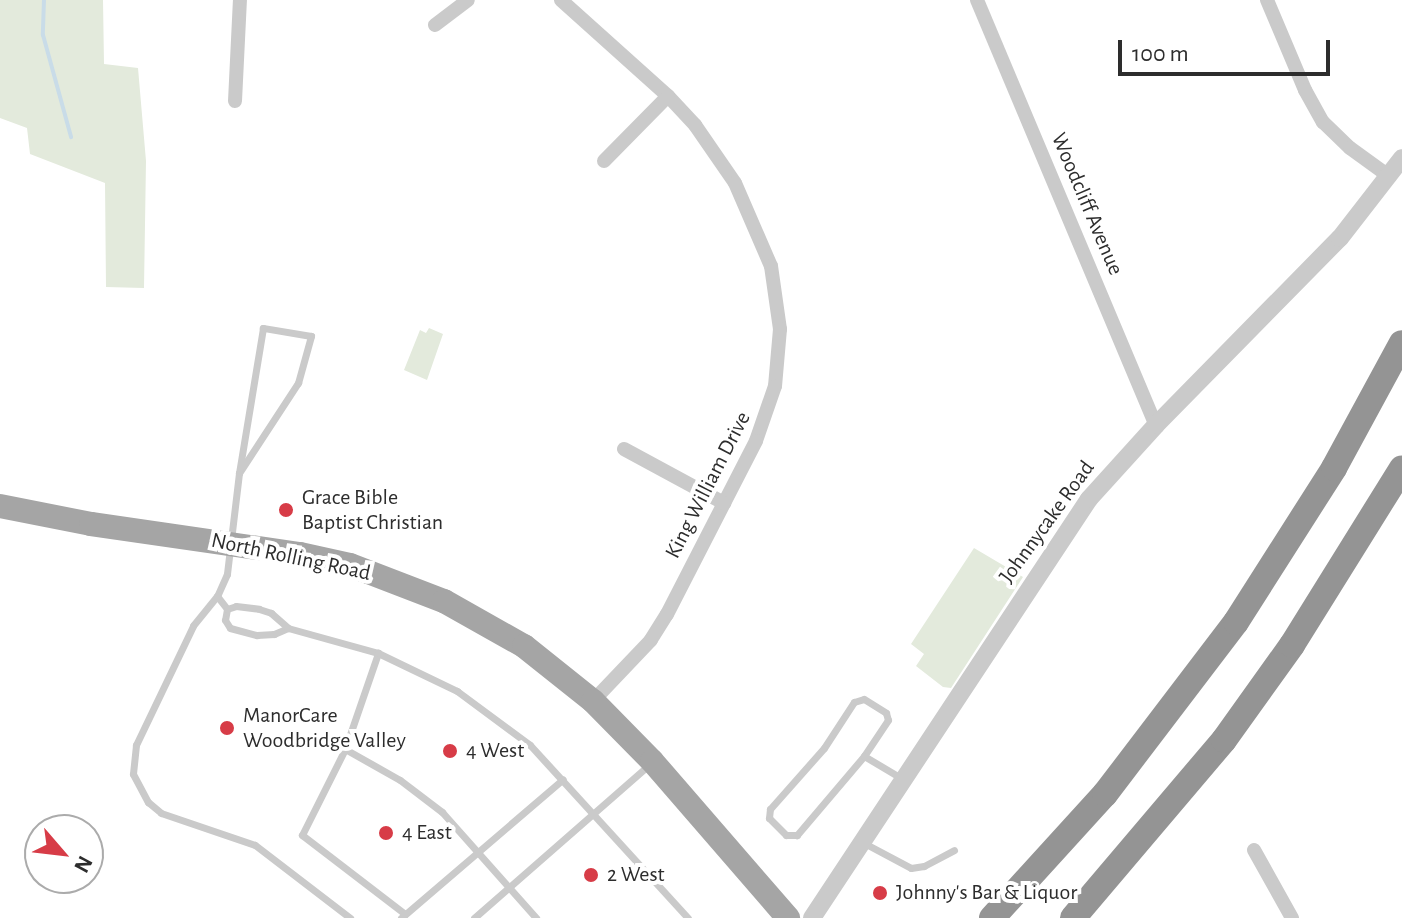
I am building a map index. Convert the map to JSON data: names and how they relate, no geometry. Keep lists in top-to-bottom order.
{
  "streets": {
    "main road": ["North Rolling Road"],
    "street": ["Woodcliff Avenue", "King William Drive", "Johnnycake Road"]
  },
  "crossings": [
    ["Woodcliff Avenue", "Johnnycake Road"],
    ["King William Drive", "North Rolling Road"]
  ],
  "places": [
    "Grace Bible Baptist Christian",
    "ManorCare Woodbridge Valley",
    "4 West",
    "4 East",
    "2 West",
    "Johnny's Bar & Liquor"
  ],
  "scale_bar": "100 m",
  "north": "bottom right"
}
